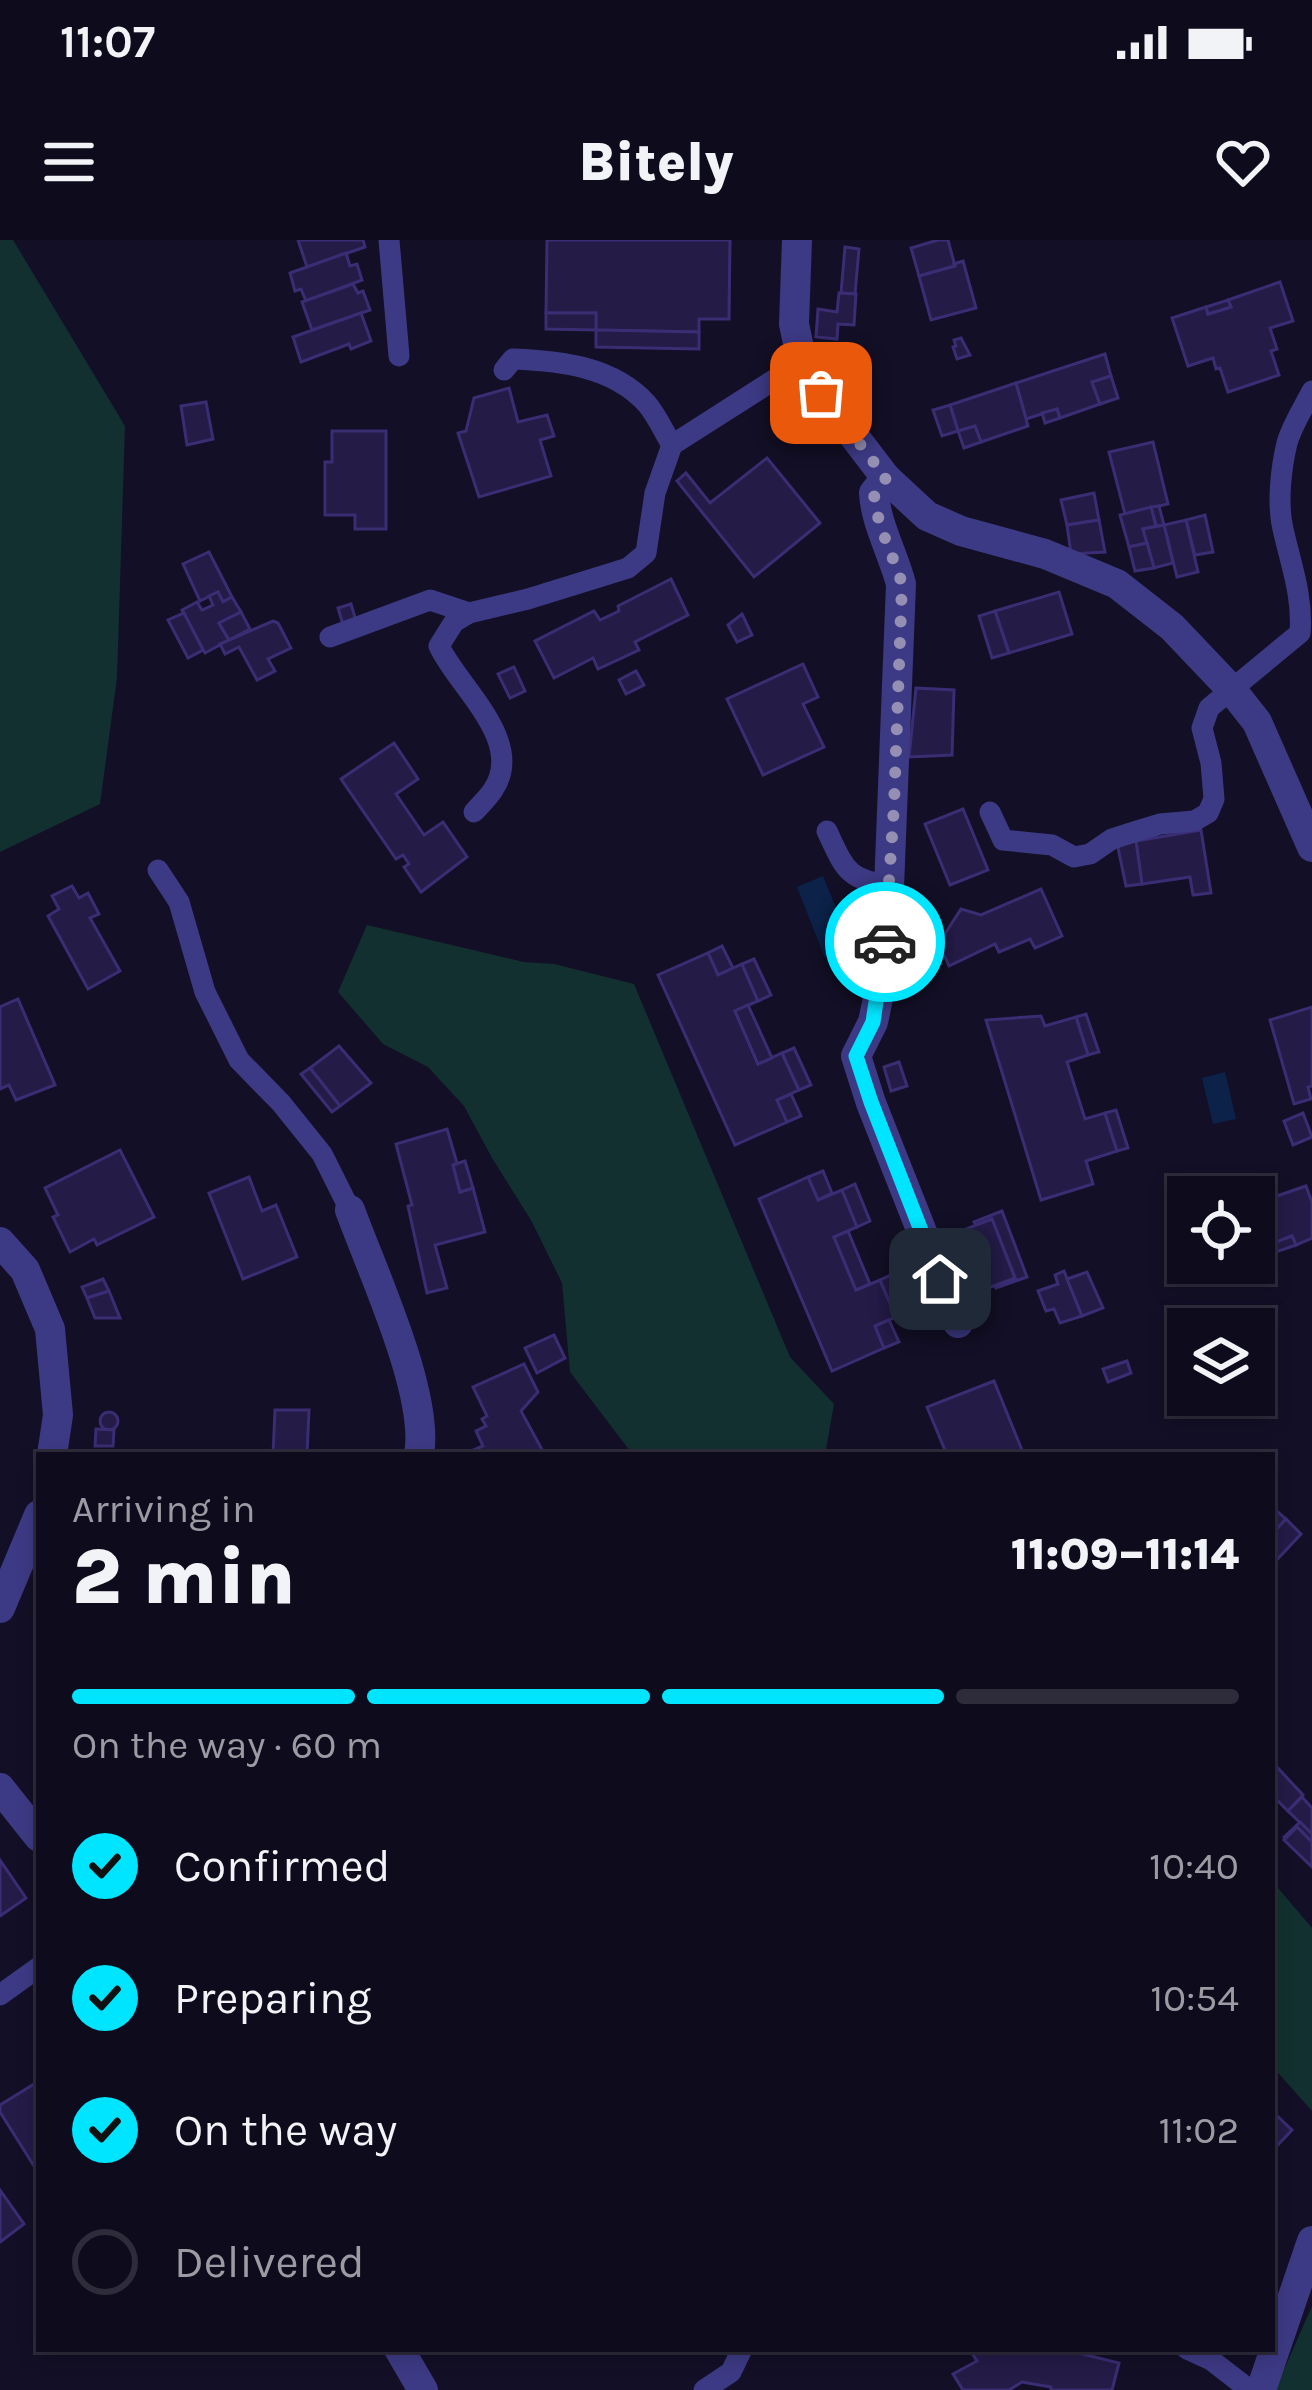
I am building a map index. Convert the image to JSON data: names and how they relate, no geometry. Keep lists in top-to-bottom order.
{
  "page": {
    "status": "11:07",
    "header": "Bitely",
    "heading": ["2 min", "Arriving in", "11:09–11:14"],
    "bar": "On the way · 60 m",
    "list": [
      ["Confirmed", "10:40"],
      ["Preparing", "10:54"],
      ["On the way", "11:02"],
      "Delivered"
    ]
  }
}
